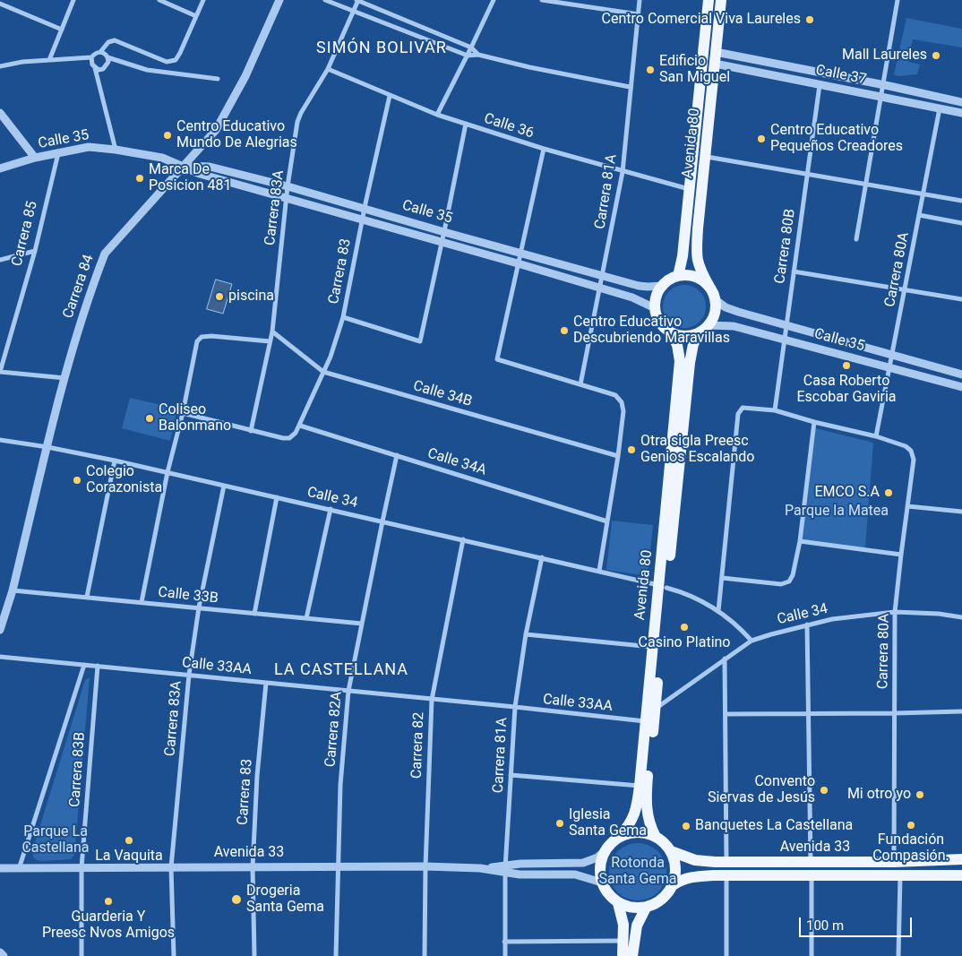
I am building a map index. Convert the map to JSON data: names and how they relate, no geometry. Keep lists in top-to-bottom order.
{
  "streets": {
    "main road": ["Avenida 80", "Avenida 33"],
    "street": [
      "Calle 37",
      "Calle 36",
      "Calle 35",
      "Carrera 81A",
      "Carrera 83A",
      "Carrera 85",
      "Carrera 80B",
      "Carrera 80A",
      "Carrera 83",
      "Carrera 84",
      "Calle 34B",
      "Calle 34A",
      "Calle 34",
      "Calle 33B",
      "Calle 33AA",
      "Carrera 82A",
      "Carrera 82",
      "Carrera 83B"
    ]
  },
  "crossings": [
    ["Calle 37", "Avenida 80"],
    ["Calle 37", "Carrera 80B"],
    ["Calle 37", "Carrera 80A"],
    ["Calle 36", "Avenida 80"],
    ["Calle 36", "Carrera 81A"],
    ["Calle 36", "Carrera 83A"],
    ["Calle 36", "Carrera 83"],
    ["Calle 35", "Avenida 80"],
    ["Calle 35", "Carrera 81A"],
    ["Calle 35", "Carrera 83A"],
    ["Calle 35", "Carrera 85"],
    ["Calle 35", "Carrera 80B"],
    ["Calle 35", "Carrera 80A"],
    ["Calle 35", "Carrera 83"],
    ["Calle 35", "Carrera 84"],
    ["Avenida 80", "Calle 34"],
    ["Avenida 80", "Calle 33AA"],
    ["Avenida 80", "Avenida 33"],
    ["Carrera 81A", "Calle 34"],
    ["Carrera 81A", "Calle 33AA"],
    ["Carrera 81A", "Avenida 33"],
    ["Carrera 83A", "Carrera 83"],
    ["Carrera 83A", "Calle 34B"],
    ["Carrera 83A", "Calle 34"],
    ["Carrera 83A", "Calle 33B"],
    ["Carrera 83A", "Calle 33AA"],
    ["Carrera 83A", "Avenida 33"],
    ["Carrera 80A", "Calle 34"],
    ["Carrera 80A", "Avenida 33"],
    ["Carrera 83", "Calle 34B"],
    ["Carrera 83", "Calle 34A"],
    ["Carrera 83", "Calle 33AA"],
    ["Carrera 83", "Avenida 33"],
    ["Carrera 84", "Calle 34"],
    ["Carrera 84", "Calle 33B"],
    ["Calle 34A", "Carrera 82A"],
    ["Calle 34", "Carrera 82A"],
    ["Calle 34", "Carrera 82"],
    ["Calle 33B", "Carrera 82A"],
    ["Calle 33AA", "Carrera 82A"],
    ["Calle 33AA", "Carrera 82"],
    ["Calle 33AA", "Carrera 83B"],
    ["Carrera 82A", "Avenida 33"],
    ["Carrera 82", "Avenida 33"],
    ["Carrera 83B", "Avenida 33"]
  ],
  "districts": ["SIMÓN BOLIVAR", "LA CASTELLANA"],
  "parks": ["Parque la Matea", "Parque La Castellana", "Rotonda Santa Gema"],
  "places": [
    "Centro Comercial Viva Laureles",
    "Mall Laureles",
    "Edificio San Miguel",
    "Centro Educativo Mundo De Alegrias",
    "Centro Educativo Pequeños Creadores",
    "Marca De Posicion 481",
    "piscina",
    "Centro Educativo Descubriendo Maravillas",
    "Casa Roberto Escobar Gaviria",
    "Coliseo Balonmano",
    "Otra sigla Preesc Genios Escalando",
    "Colegio Corazonista",
    "EMCO S.A",
    "Casino Platino",
    "Convento Siervas de Jesús",
    "Mi otro yo",
    "Iglesia Santa Gema",
    "Fundación Compasión.",
    "Banquetes La Castellana",
    "La Vaquita",
    "Drogeria Santa Gema",
    "Guarderia Y Preesc Nvos Amigos"
  ],
  "scale_bar": "100 m"
}
